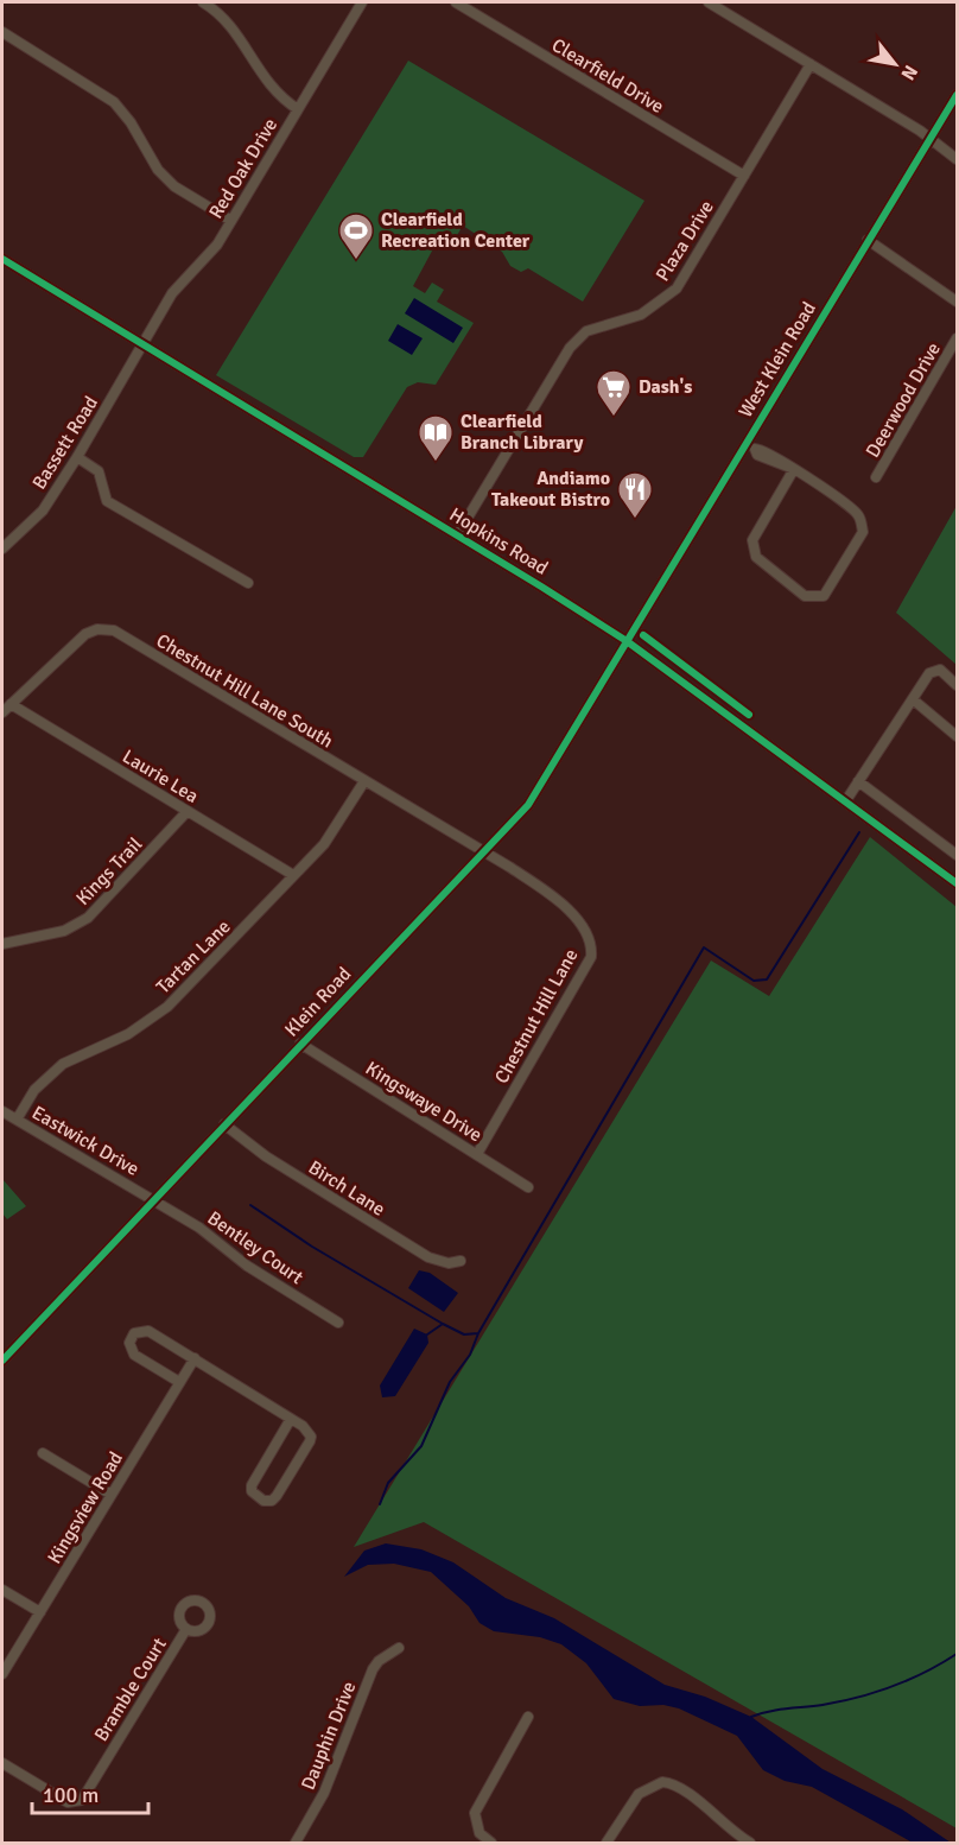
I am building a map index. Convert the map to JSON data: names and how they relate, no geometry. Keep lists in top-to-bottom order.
{
  "streets": {
    "street": [
      "Clearfield Drive",
      "Red Oak Drive",
      "Plaza Drive",
      "West Klein Road",
      "Deerwood Drive",
      "Bassett Road",
      "Hopkins Road",
      "Chestnut Hill Lane South",
      "Laurie Lea",
      "Kings Trail",
      "Tartan Lane",
      "Klein Road",
      "Chestnut Hill Lane",
      "Kingswaye Drive",
      "Eastwick Drive",
      "Birch Lane",
      "Bentley Court",
      "Kingsview Road",
      "Bramble Court",
      "Dauphin Drive"
    ]
  },
  "crossings": [
    ["Clearfield Drive", "Plaza Drive"],
    ["Red Oak Drive", "Bassett Road"],
    ["Red Oak Drive", "Hopkins Road"],
    ["Plaza Drive", "Hopkins Road"],
    ["West Klein Road", "Hopkins Road"],
    ["West Klein Road", "Klein Road"],
    ["Bassett Road", "Hopkins Road"],
    ["Hopkins Road", "Klein Road"],
    ["Chestnut Hill Lane South", "Laurie Lea"],
    ["Chestnut Hill Lane South", "Tartan Lane"],
    ["Chestnut Hill Lane South", "Klein Road"],
    ["Chestnut Hill Lane South", "Chestnut Hill Lane"],
    ["Laurie Lea", "Kings Trail"],
    ["Laurie Lea", "Tartan Lane"],
    ["Tartan Lane", "Eastwick Drive"],
    ["Klein Road", "Chestnut Hill Lane"],
    ["Klein Road", "Kingswaye Drive"],
    ["Klein Road", "Eastwick Drive"],
    ["Klein Road", "Birch Lane"],
    ["Klein Road", "Bentley Court"],
    ["Chestnut Hill Lane", "Kingswaye Drive"],
    ["Eastwick Drive", "Bentley Court"]
  ],
  "places": {
    "sports": ["Clearfield Recreation Center"],
    "supermarket": ["Dash's"],
    "library": ["Clearfield Branch Library"],
    "restaurant": ["Andiamo Takeout Bistro"]
  },
  "scale_bar": "100 m",
  "north": "bottom right"
}
